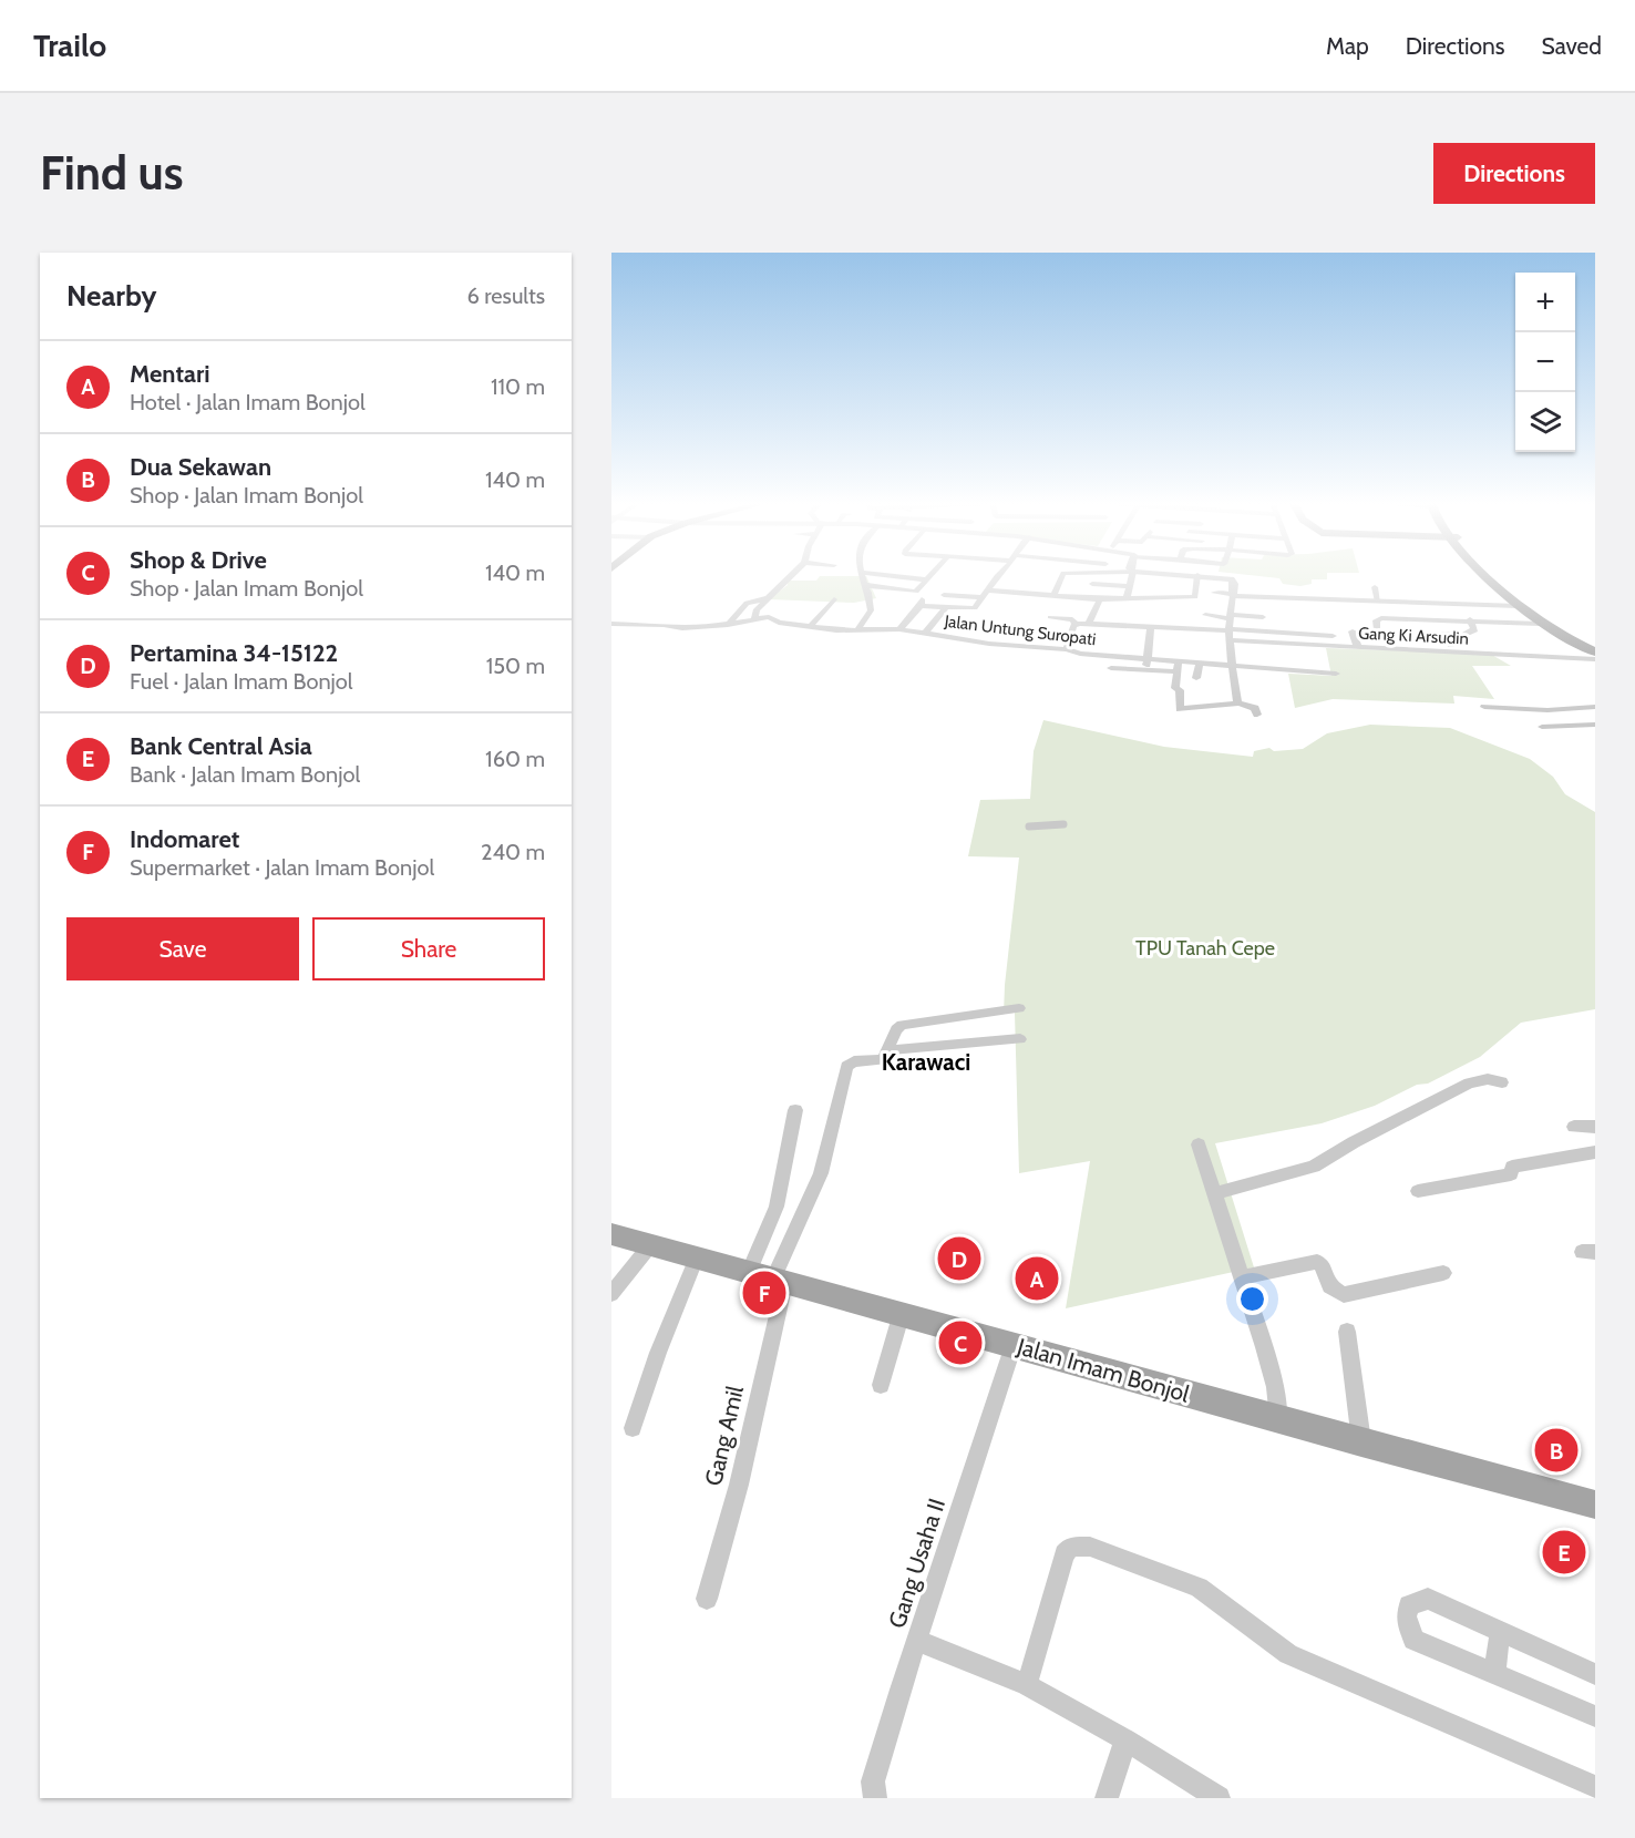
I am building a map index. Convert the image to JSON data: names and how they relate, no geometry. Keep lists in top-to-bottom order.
{
  "streets": {
    "main road": ["Jalan Imam Bonjol"],
    "street": [
      "Jalan Untung Suropati",
      "Gang Ki Arsudin",
      "Gang Amil",
      "Gang Usaha II"
    ]
  },
  "crossings": [
    ["Jalan Imam Bonjol", "Gang Amil"],
    ["Jalan Imam Bonjol", "Gang Usaha II"]
  ],
  "districts": ["Karawaci"],
  "parks": ["TPU Tanah Cepe"],
  "page": {
    "header": "Trailo",
    "nav": ["Map", "Directions", "Saved"],
    "buttons": [
      "Directions",
      ["Save", "Share"]
    ],
    "title": "Find us",
    "heading": ["Nearby", "6 results"],
    "map_buttons": ["+", "−"],
    "list": [
      {
        "mark": "A",
        "name": "Mentari",
        "note": "Hotel · Jalan Imam Bonjol",
        "value": "110 m"
      },
      {
        "mark": "B",
        "name": "Dua Sekawan",
        "note": "Shop · Jalan Imam Bonjol",
        "value": "140 m"
      },
      {
        "mark": "C",
        "name": "Shop & Drive",
        "note": "Shop · Jalan Imam Bonjol",
        "value": "140 m"
      },
      {
        "mark": "D",
        "name": "Pertamina 34-15122",
        "note": "Fuel · Jalan Imam Bonjol",
        "value": "150 m"
      },
      {
        "mark": "E",
        "name": "Bank Central Asia",
        "note": "Bank · Jalan Imam Bonjol",
        "value": "160 m"
      },
      {
        "mark": "F",
        "name": "Indomaret",
        "note": "Supermarket · Jalan Imam Bonjol",
        "value": "240 m"
      }
    ],
    "pins": [
      "D",
      "A",
      "F",
      "C",
      "B",
      "E"
    ]
  }
}
